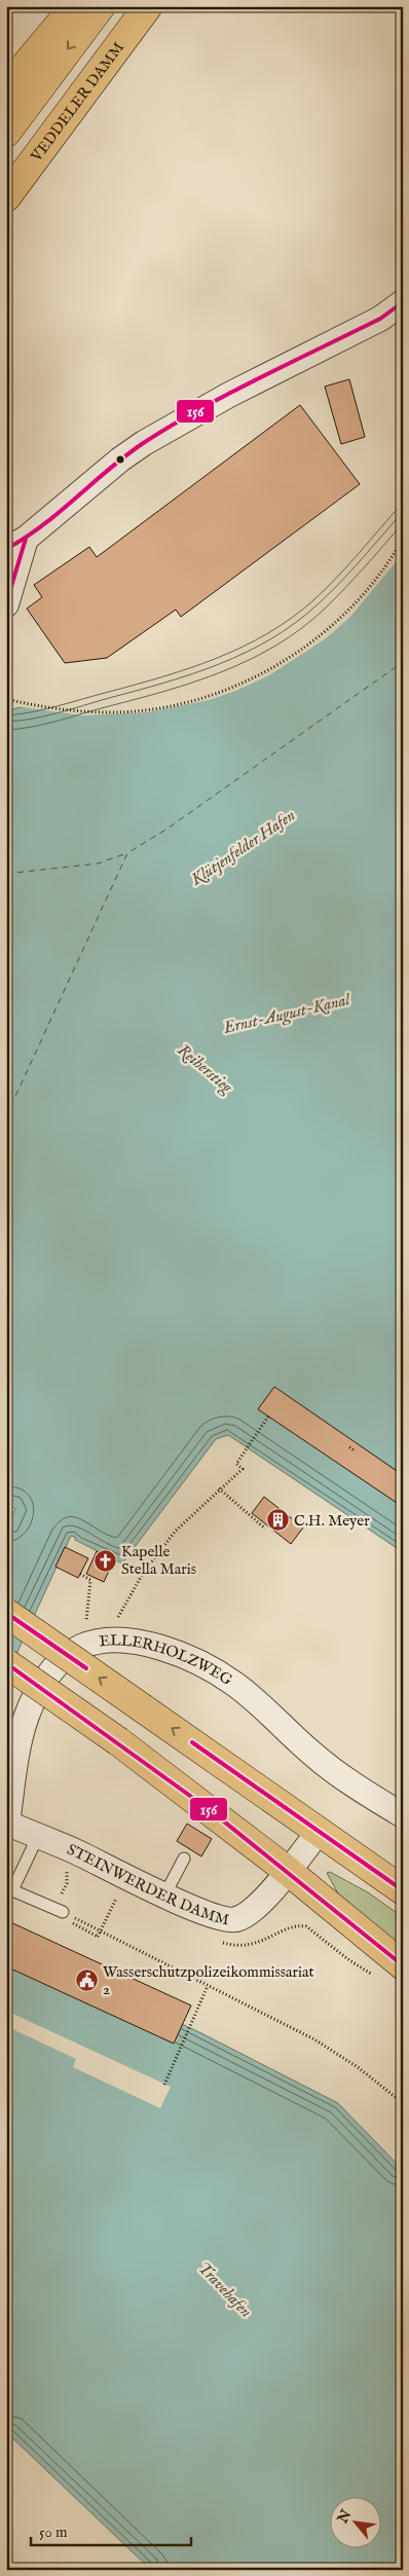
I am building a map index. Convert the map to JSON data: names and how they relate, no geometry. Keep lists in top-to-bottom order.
{
  "streets": {
    "main road": ["VEDDELER DAMM"],
    "street": ["ELLERHOLZWEG", "STEINWERDER DAMM"]
  },
  "crossings": [
    ["ELLERHOLZWEG", "STEINWERDER DAMM"]
  ],
  "water": [
    "Klütjenfelder Hafen",
    "Ernst-August-Kanal",
    "Reiherstieg",
    "Travehafen"
  ],
  "places": {
    "building": ["C.H. Meyer"],
    "church": ["Kapelle Stella Maris"],
    "public building": ["Wasserschutzpolizeikommissariat 2"]
  },
  "lines": ["transit line 156"],
  "scale_bar": "50 m",
  "north": "top left"
}
